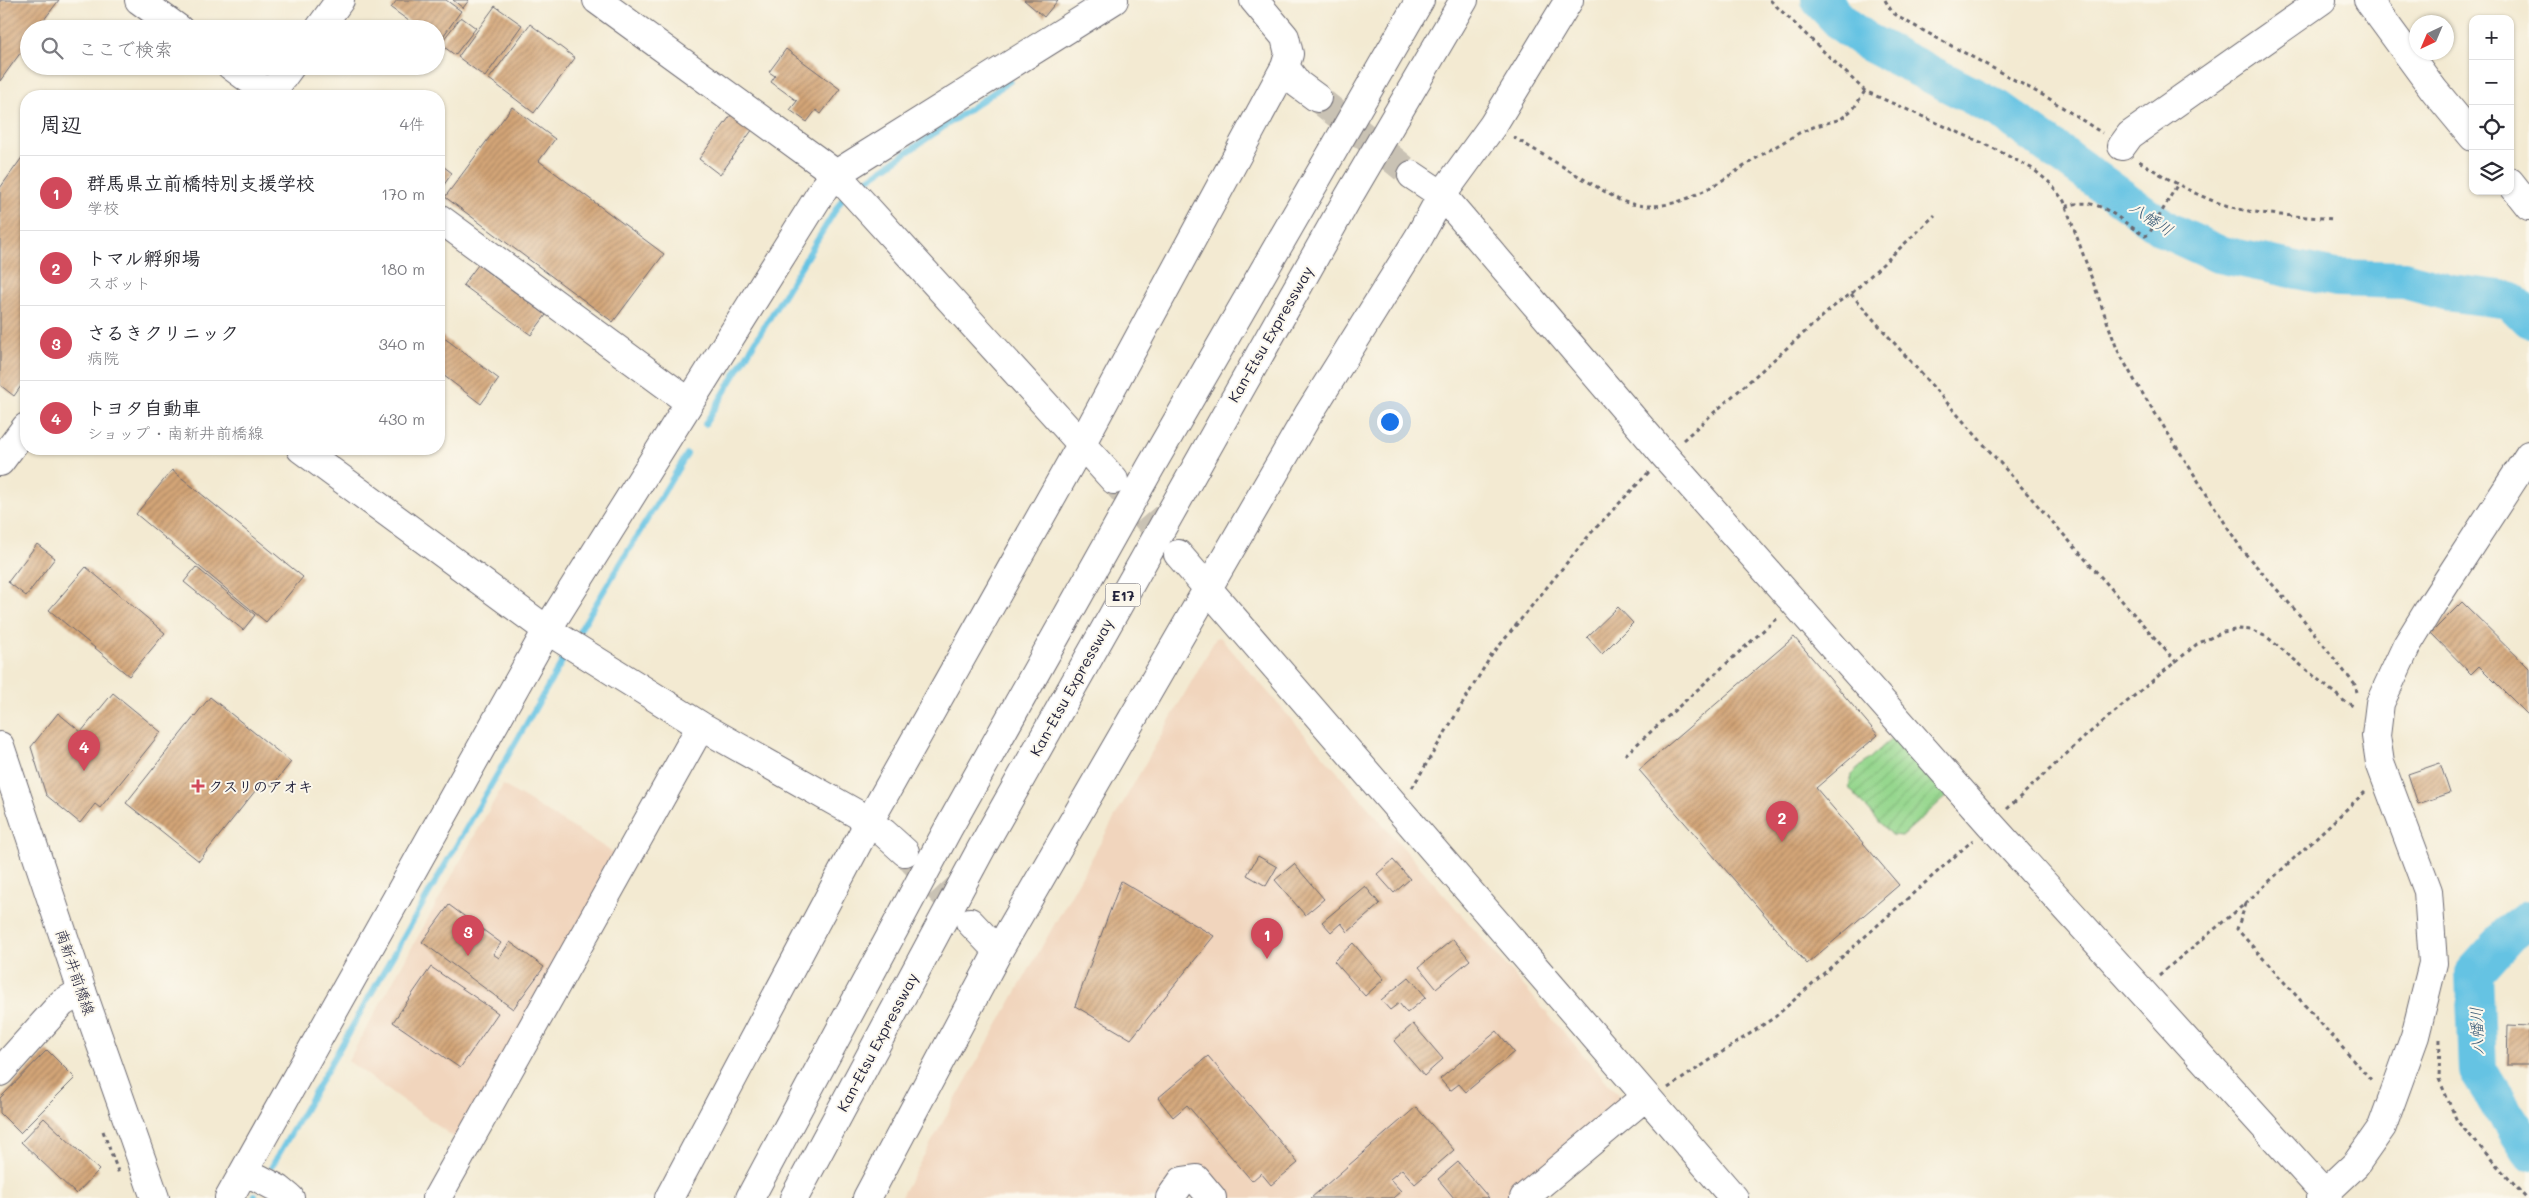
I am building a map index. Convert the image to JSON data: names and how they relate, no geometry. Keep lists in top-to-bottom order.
{
  "streets": {
    "main road": ["Kan-Etsu Expressway", "E17", "南新井前橋線"]
  },
  "water": ["八幡川"],
  "places": {
    "health": ["クスリのアオキ"]
  },
  "north": "bottom left",
  "page": {
    "map_buttons": ["+", "−"],
    "search": "ここで検索",
    "heading": ["周辺", "4件"],
    "list": [
      {
        "mark": "1",
        "name": "群馬県立前橋特別支援学校",
        "note": "学校",
        "value": "170 m"
      },
      {
        "mark": "2",
        "name": "トマル孵卵場",
        "note": "スポット",
        "value": "180 m"
      },
      {
        "mark": "3",
        "name": "さるきクリニック",
        "note": "病院",
        "value": "340 m"
      },
      {
        "mark": "4",
        "name": "トヨタ自動車",
        "note": "ショップ · 南新井前橋線",
        "value": "430 m"
      }
    ],
    "pins": [
      "4",
      "2",
      "3",
      "1"
    ]
  }
}
